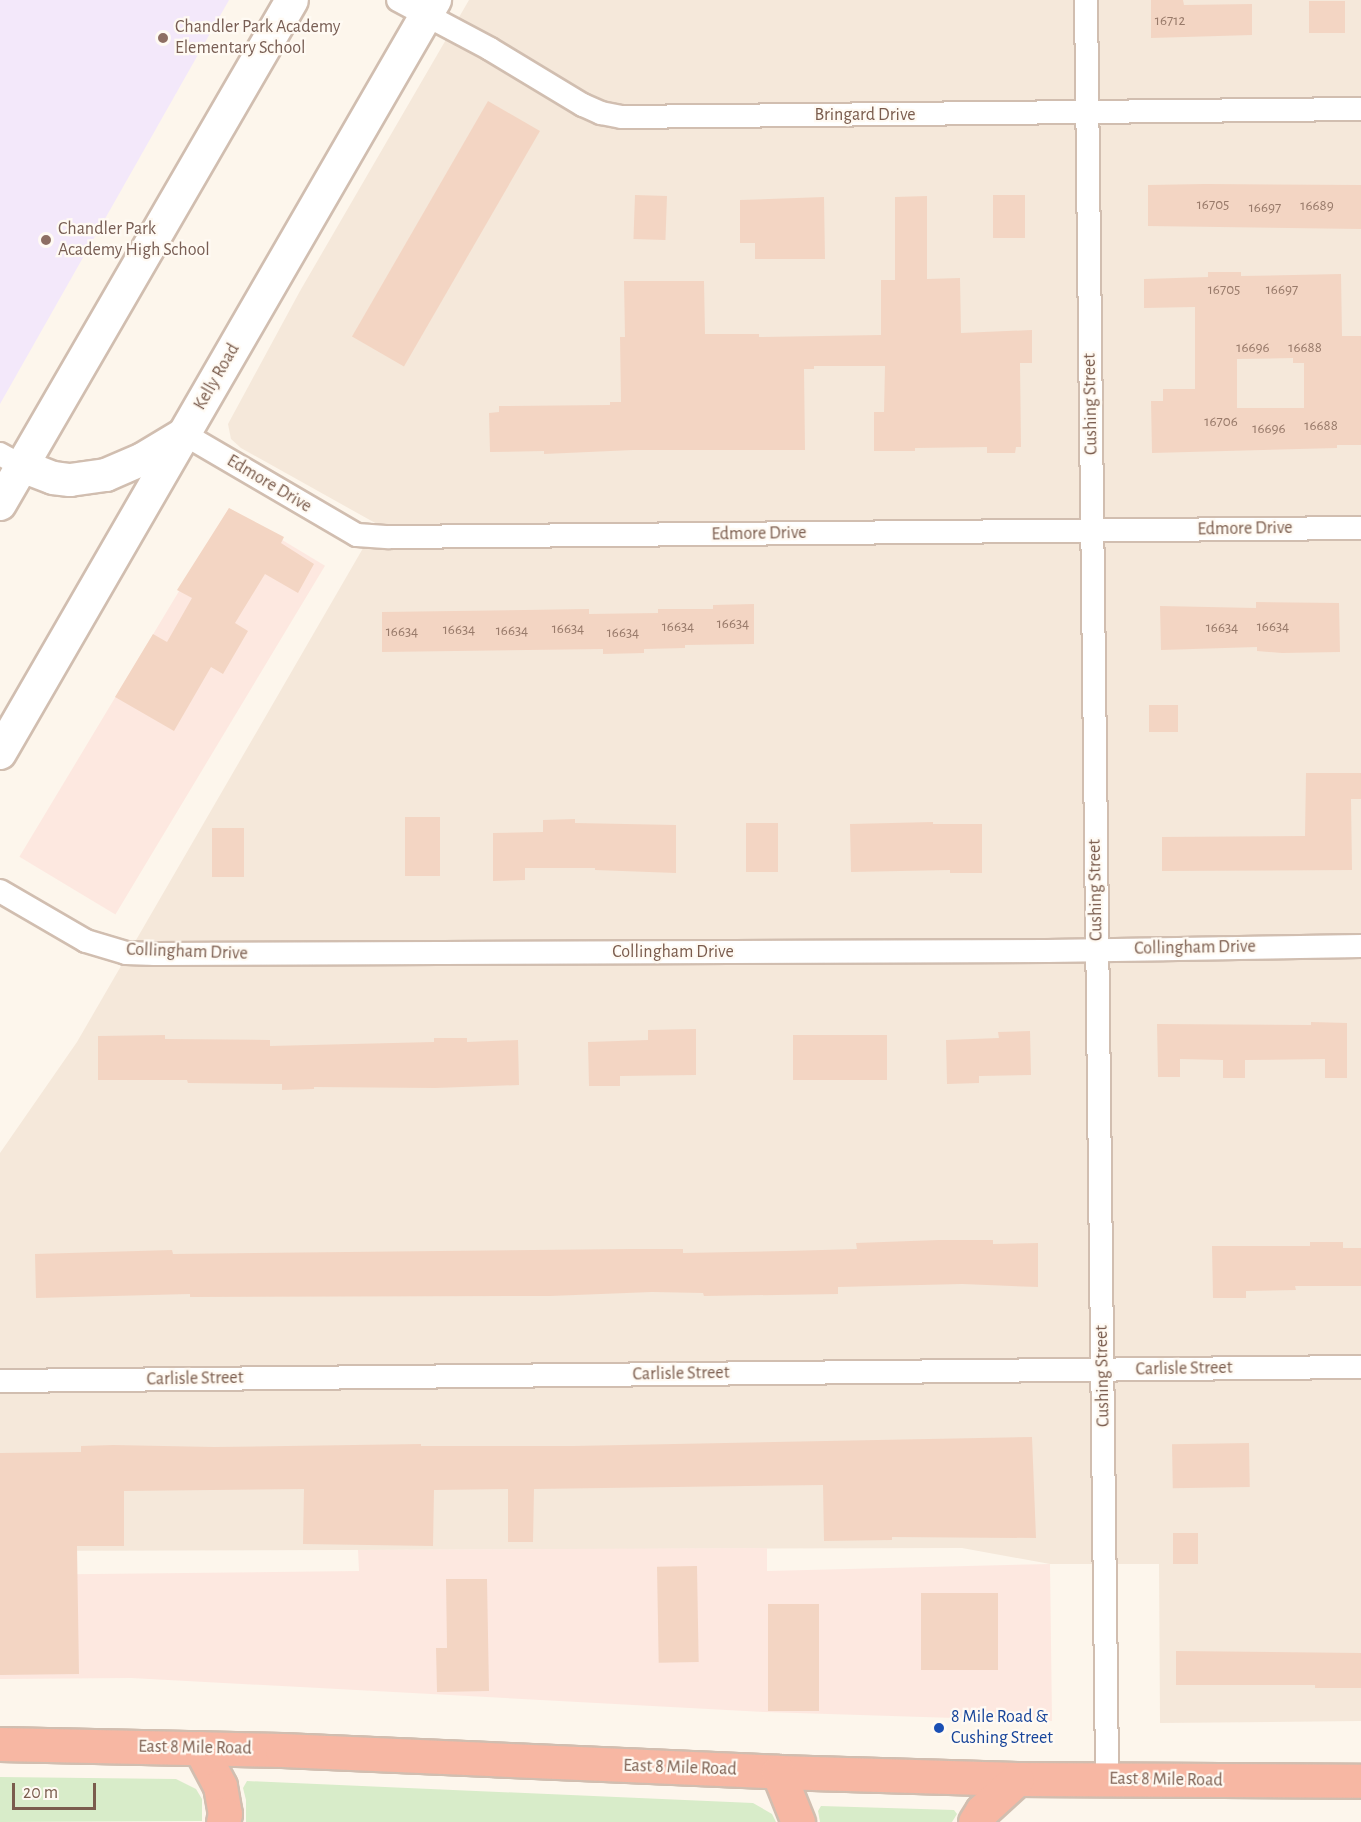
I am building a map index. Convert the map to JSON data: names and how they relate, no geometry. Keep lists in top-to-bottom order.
{
  "streets": {
    "highway": ["East 8 Mile Road"],
    "street": [
      "Bringard Drive",
      "Kelly Road",
      "Cushing Street",
      "Edmore Drive",
      "Collingham Drive",
      "Carlisle Street"
    ]
  },
  "crossings": [
    ["Bringard Drive", "Kelly Road"],
    ["Bringard Drive", "Cushing Street"],
    ["Kelly Road", "Edmore Drive"],
    ["Cushing Street", "Edmore Drive"],
    ["Cushing Street", "Collingham Drive"],
    ["Cushing Street", "Carlisle Street"],
    ["Cushing Street", "East 8 Mile Road"]
  ],
  "places": ["Chandler Park Academy Elementary School", "Chandler Park Academy High School", "8 Mile Road & Cushing Street"],
  "house_numbers": [
    "16712",
    "16705",
    "16689",
    "16697",
    "16705",
    "16697",
    "16696",
    "16688",
    "16706",
    "16688",
    "16696",
    "16634",
    "16634",
    "16634",
    "16634",
    "16634",
    "16634",
    "16634",
    "16634",
    "16634"
  ],
  "scale_bar": "20 m"
}
